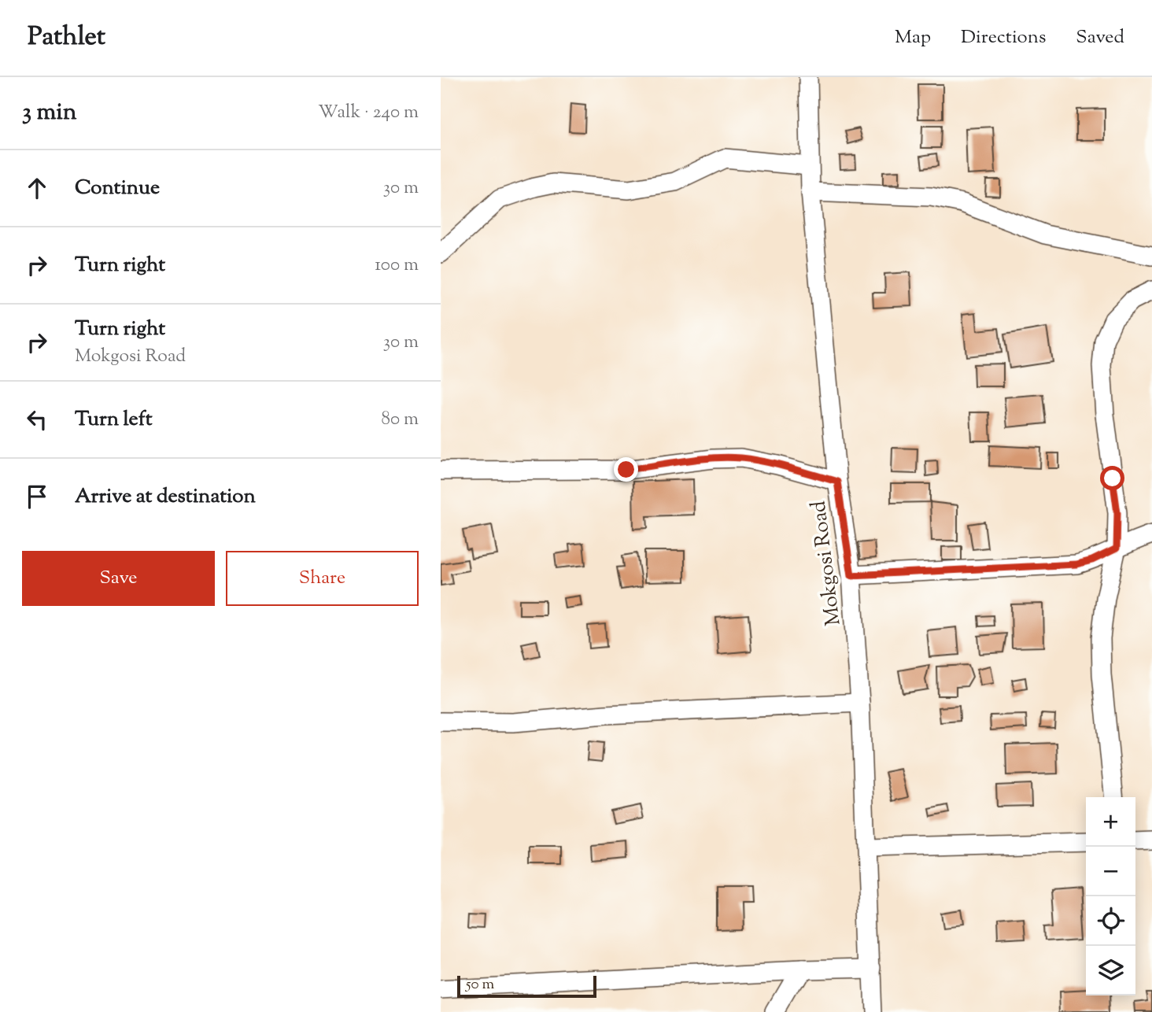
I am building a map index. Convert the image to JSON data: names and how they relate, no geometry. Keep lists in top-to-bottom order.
{
  "streets": {
    "street": ["Mokgosi Road"]
  },
  "scale_bar": "50 m",
  "page": {
    "header": "Pathlet",
    "nav": ["Map", "Directions", "Saved"],
    "heading": ["3 min", "Walk · 240 m"],
    "list": [
      ["Continue", "30 m"],
      ["Turn right", "100 m"],
      ["Turn right", "Mokgosi Road", "30 m"],
      ["Turn left", "80 m"],
      "Arrive at destination"
    ],
    "buttons": ["Save", "Share"],
    "map_buttons": ["+", "−"],
    "scale": "50 m"
  }
}
